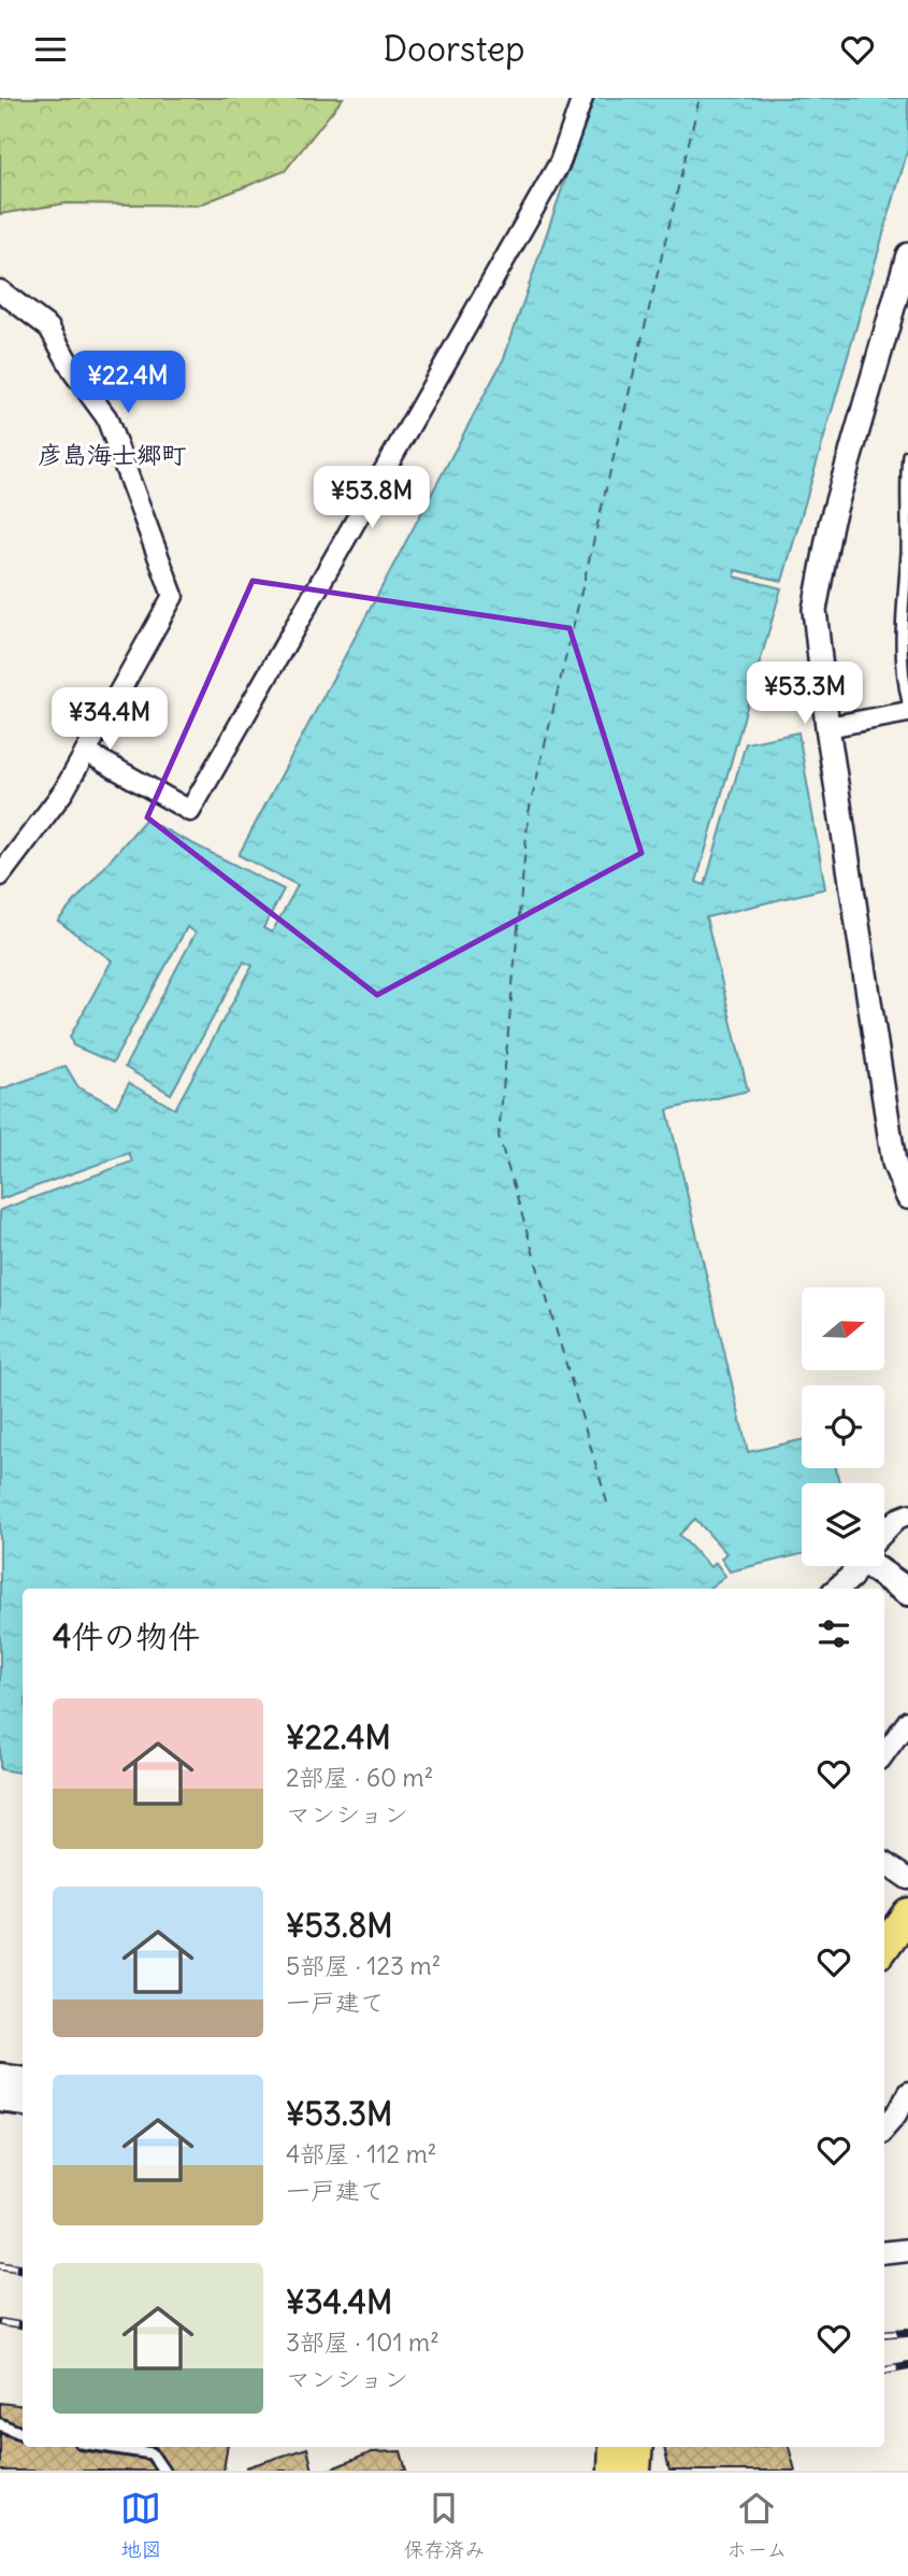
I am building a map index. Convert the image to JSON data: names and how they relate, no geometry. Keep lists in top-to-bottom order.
{
  "districts": ["彦島海士郷町"],
  "north": "right",
  "page": {
    "header": "Doorstep",
    "price": [
      "¥22.4M",
      "¥53.8M",
      "¥53.3M",
      "¥34.4M"
    ],
    "heading": "4件の物件",
    "list": [
      {
        "name": "¥22.4M",
        "note": "2部屋 · 60 m² · マンション"
      },
      {
        "name": "¥53.8M",
        "note": "5部屋 · 123 m² · 一戸建て"
      },
      {
        "name": "¥53.3M",
        "note": "4部屋 · 112 m² · 一戸建て"
      },
      {
        "name": "¥34.4M",
        "note": "3部屋 · 101 m² · マンション"
      }
    ],
    "tabs": ["地図", "保存済み", "ホーム"]
  }
}
